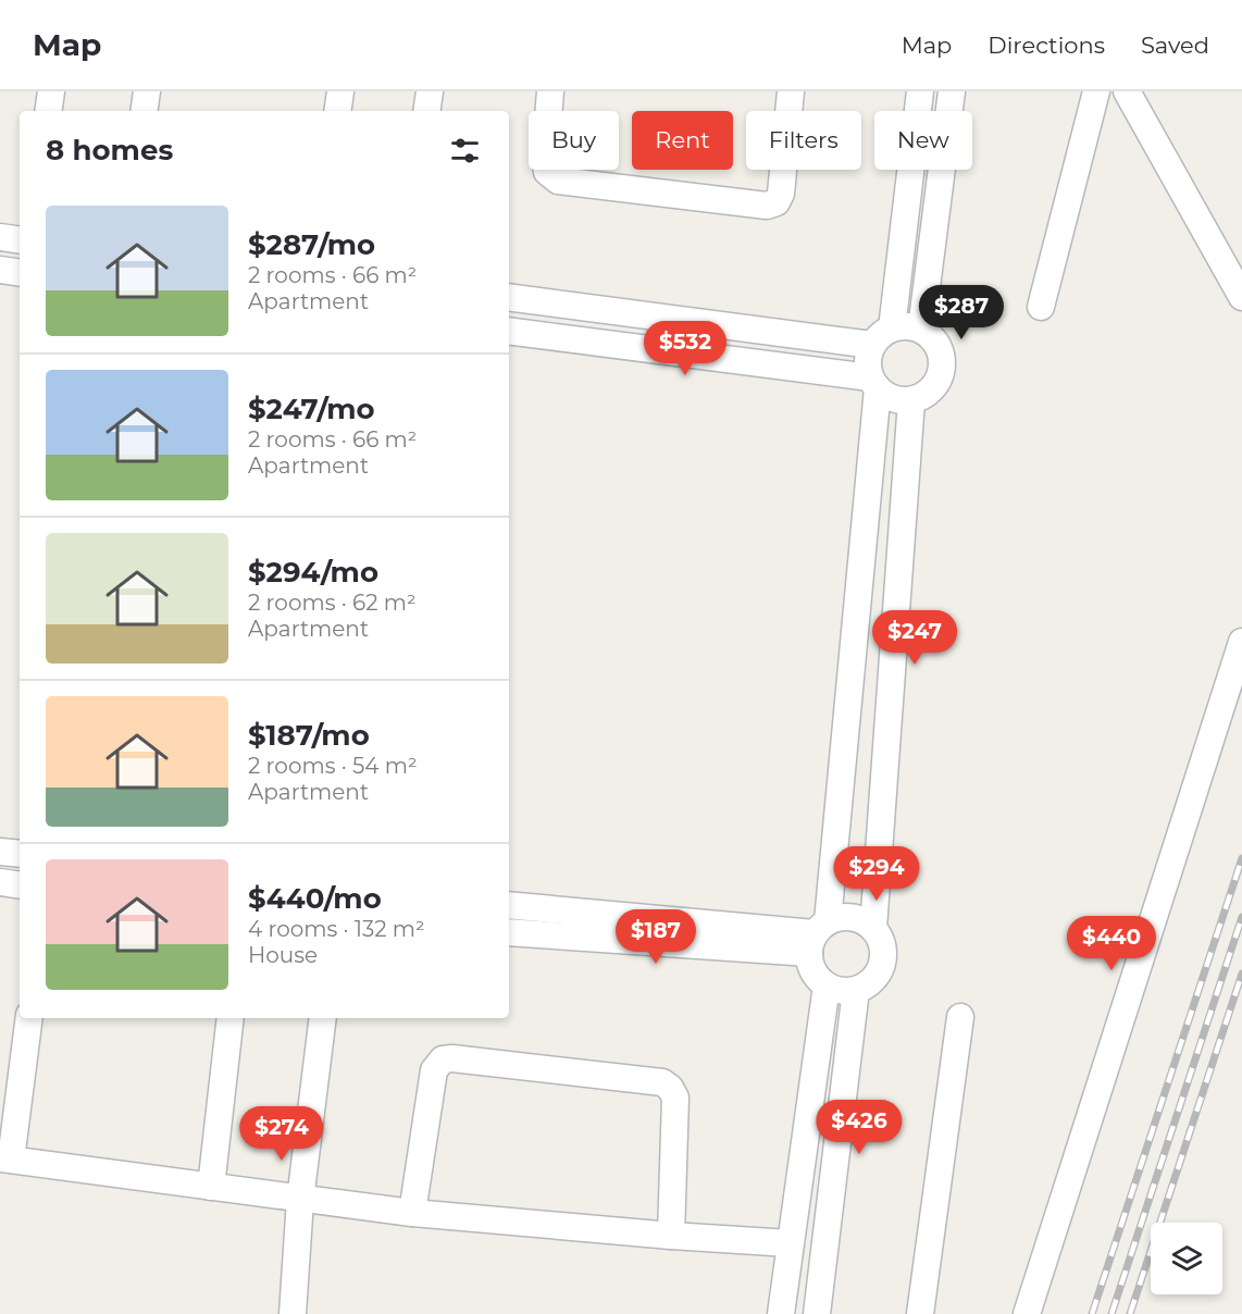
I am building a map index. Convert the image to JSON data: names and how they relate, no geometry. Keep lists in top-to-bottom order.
{
  "page": {
    "header": "Map",
    "nav": ["Map", "Directions", "Saved"],
    "chip": [
      "Buy",
      "Rent",
      "Filters",
      "New"
    ],
    "heading": "8 homes",
    "list": [
      {
        "name": "$287/mo",
        "note": "2 rooms · 66 m² · Apartment"
      },
      {
        "name": "$247/mo",
        "note": "2 rooms · 66 m² · Apartment"
      },
      {
        "name": "$294/mo",
        "note": "2 rooms · 62 m² · Apartment"
      },
      {
        "name": "$187/mo",
        "note": "2 rooms · 54 m² · Apartment"
      },
      {
        "name": "$440/mo",
        "note": "4 rooms · 132 m² · House"
      }
    ],
    "price": [
      "$287",
      "$532",
      "$247",
      "$294",
      "$187",
      "$440",
      "$426",
      "$274"
    ]
  }
}
